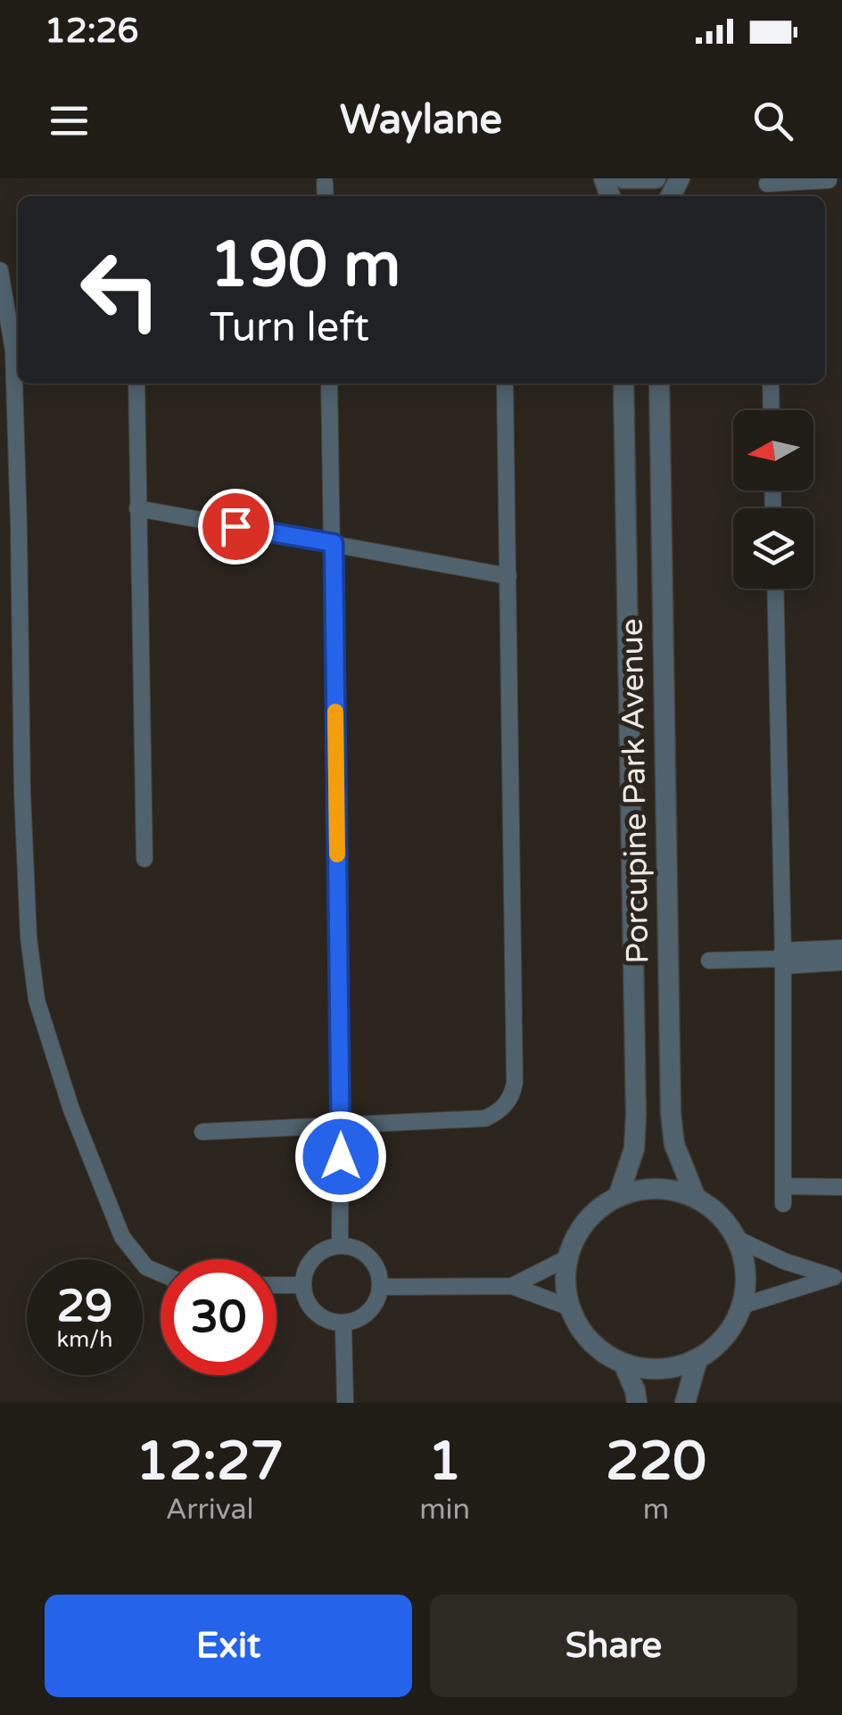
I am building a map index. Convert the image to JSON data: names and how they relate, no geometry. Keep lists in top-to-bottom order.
{
  "streets": {
    "street": ["Porcupine Park Avenue"]
  },
  "north": "left",
  "page": {
    "status": "12:26",
    "header": "Waylane",
    "turn": ["190 m", "Turn left"],
    "speed": "29 km/h",
    "limit": "30",
    "eta": [
      "12:27",
      "Arrival",
      "1",
      "min",
      "220",
      "m"
    ],
    "buttons": ["Exit", "Share"]
  }
}
